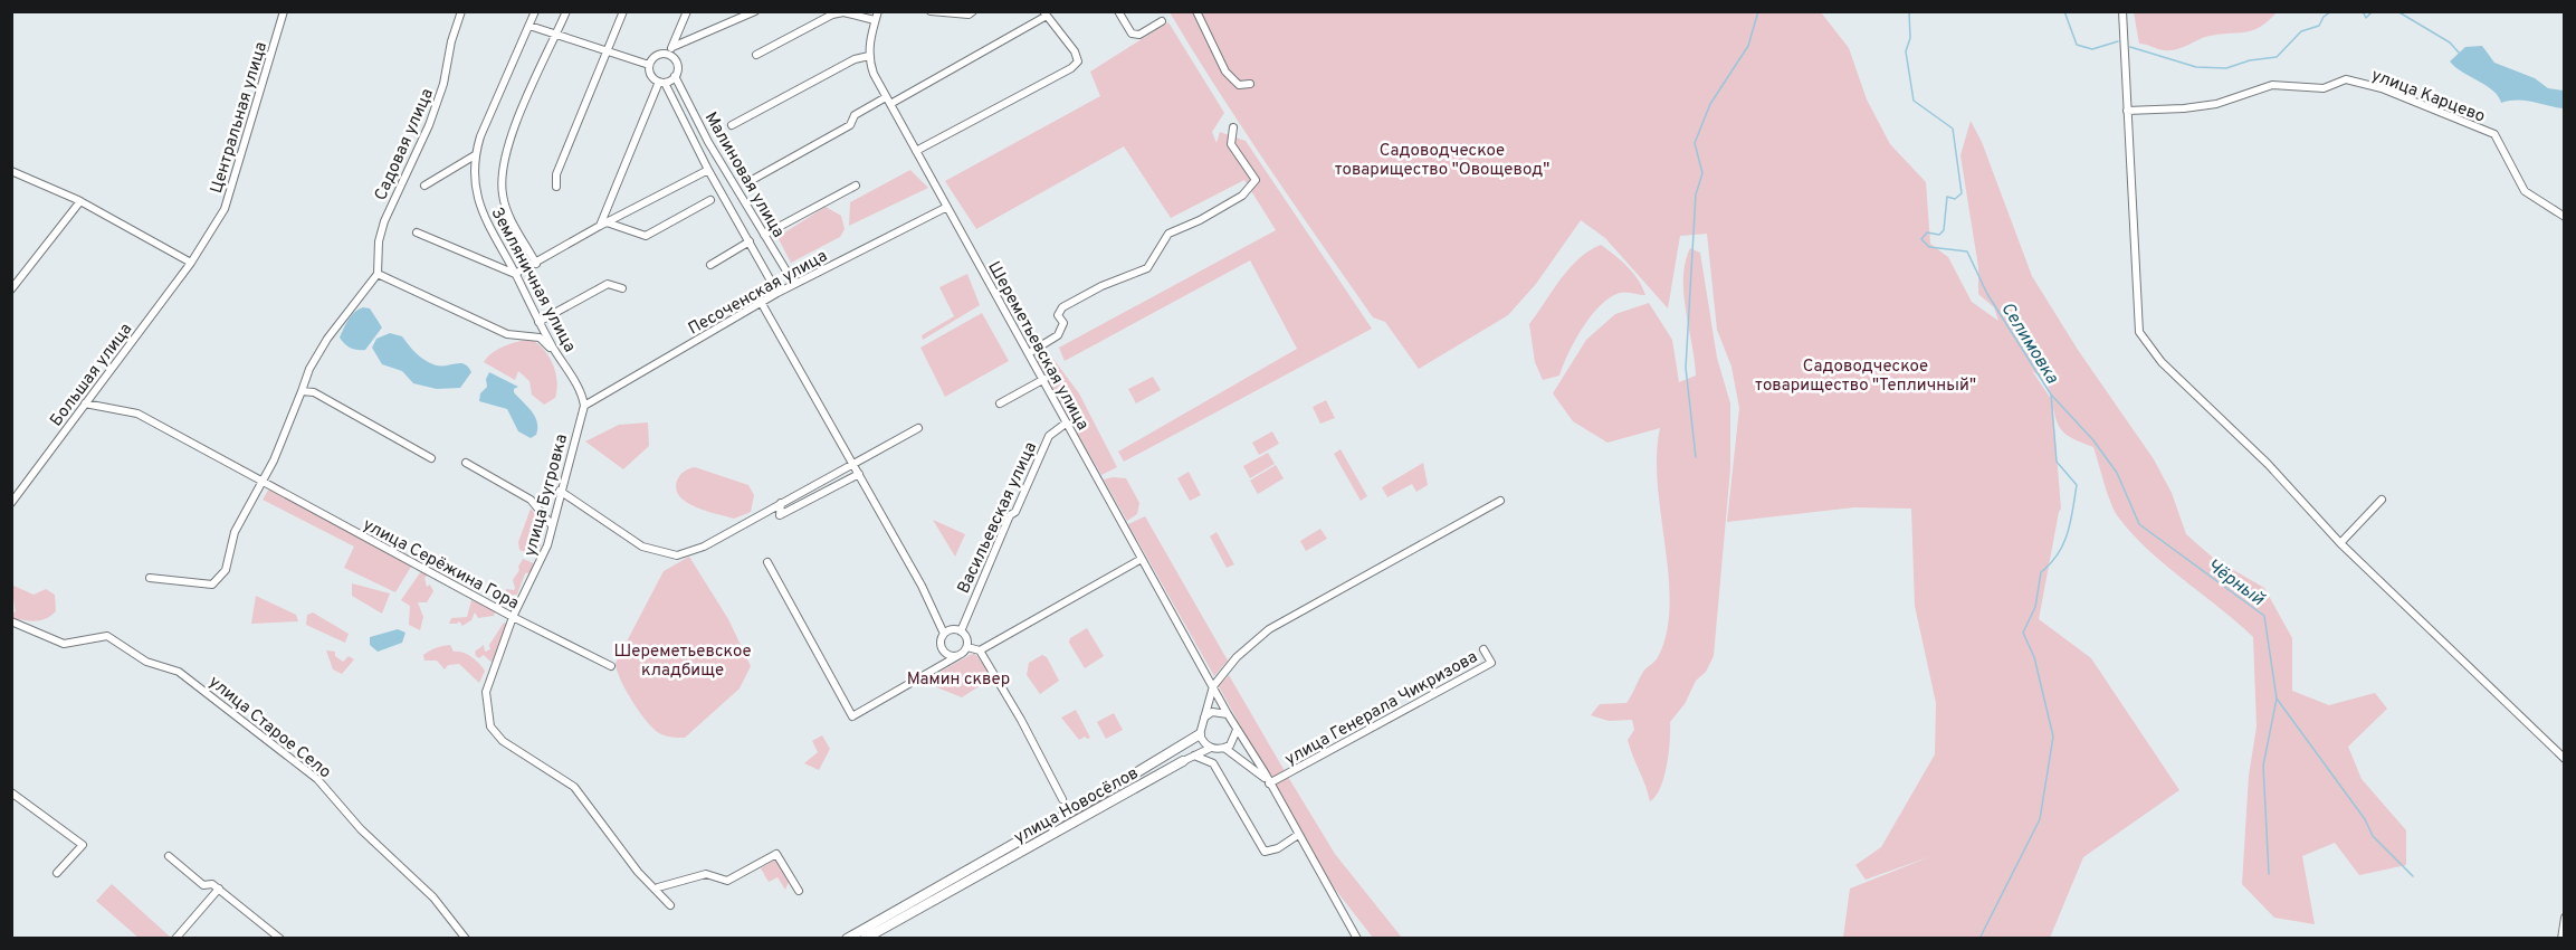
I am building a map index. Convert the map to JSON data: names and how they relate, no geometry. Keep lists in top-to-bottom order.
{
  "streets": {
    "main road": ["улица Новосёлов"],
    "street": [
      "улица Карцево",
      "Центральная улица",
      "Садовая улица",
      "Малиновая улица",
      "Земляничная улица",
      "Песоченская улица",
      "Шереметьевская улица",
      "Большая улица",
      "улица Бугровка",
      "Васильевская улица",
      "улица Серёжина Гора",
      "улица Генерала Чикризова",
      "улица Старое Село"
    ]
  },
  "crossings": [
    ["Центральная улица", "Большая улица"],
    ["Малиновая улица", "Песоченская улица"],
    ["Земляничная улица", "Песоченская улица"],
    ["Земляничная улица", "улица Бугровка"],
    ["Песоченская улица", "Шереметьевская улица"],
    ["Песоченская улица", "улица Бугровка"],
    ["Шереметьевская улица", "Васильевская улица"],
    ["Шереметьевская улица", "улица Новосёлов"],
    ["Большая улица", "улица Серёжина Гора"],
    ["улица Бугровка", "улица Серёжина Гора"]
  ],
  "water": ["Селимовка", "Чёрный"],
  "parks": [
    "Садоводческое товарищество \"Овощевод\"",
    "Садоводческое товарищество \"Тепличный\"",
    "Шереметьевское кладбище",
    "Мамин сквер"
  ]
}
